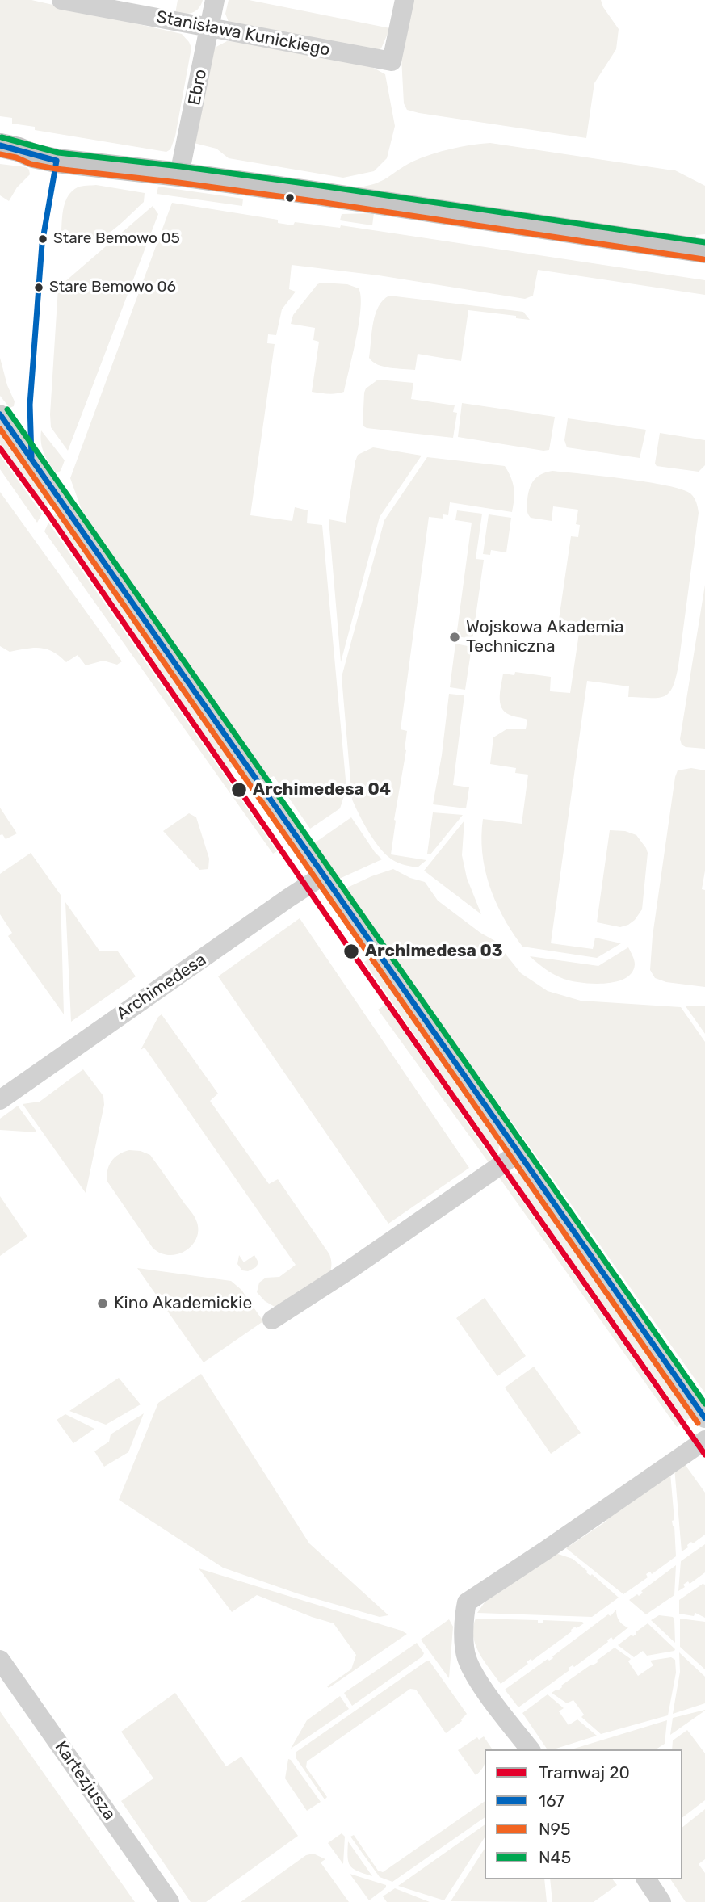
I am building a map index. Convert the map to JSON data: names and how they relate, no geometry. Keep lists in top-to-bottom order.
{
  "streets": {
    "street": [
      "Stanisława Kunickiego",
      "Ebro",
      "Archimedesa",
      "Kartezjusza"
    ]
  },
  "crossings": [
    ["Stanisława Kunickiego", "Ebro"]
  ],
  "places": [
    "Stare Bemowo 05",
    "Stare Bemowo 06",
    "Wojskowa Akademia Techniczna",
    "Archimedesa 04",
    "Archimedesa 03",
    "Kino Akademickie"
  ],
  "lines": [
    "transit line N45",
    "transit line 167",
    "transit line N95",
    "tram line 20"
  ],
  "legend": [
    "Tramwaj 20",
    "167",
    "N95",
    "N45"
  ]
}
